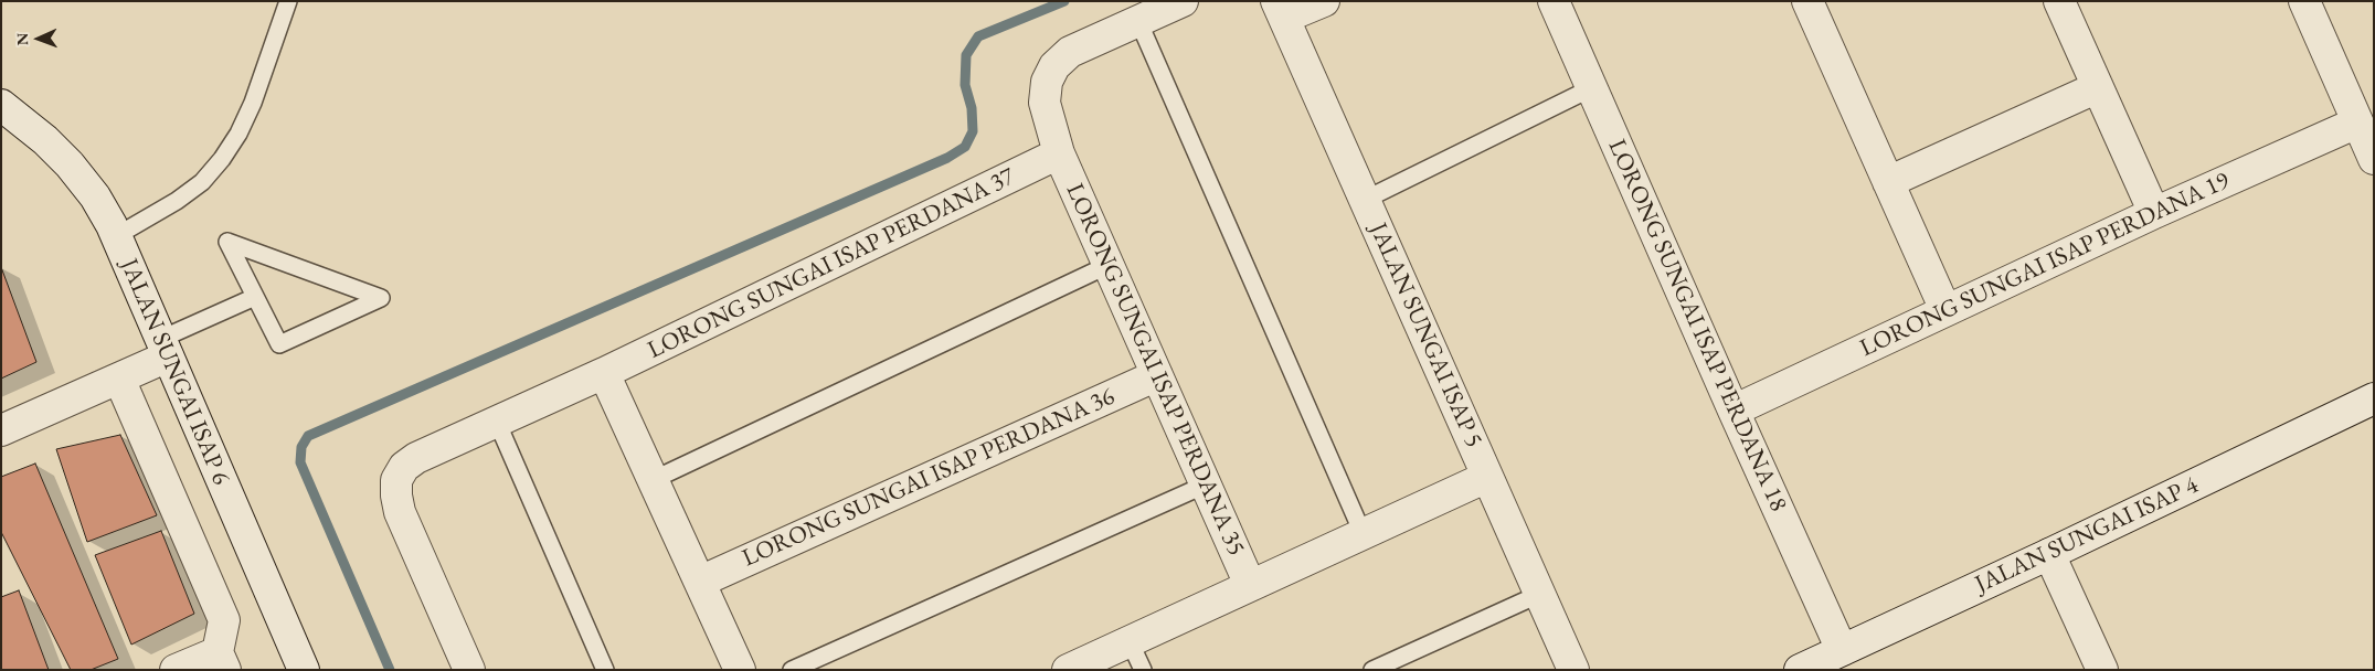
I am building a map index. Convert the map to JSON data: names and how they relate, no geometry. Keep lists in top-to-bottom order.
{
  "streets": {
    "street": [
      "LORONG SUNGAI ISAP PERDANA 37",
      "LORONG SUNGAI ISAP PERDANA 19",
      "LORONG SUNGAI ISAP PERDANA 18",
      "JALAN SUNGAI ISAP 5",
      "LORONG SUNGAI ISAP PERDANA 35",
      "JALAN SUNGAI ISAP 6",
      "LORONG SUNGAI ISAP PERDANA 36",
      "JALAN SUNGAI ISAP 4"
    ]
  },
  "crossings": [
    ["LORONG SUNGAI ISAP PERDANA 37", "LORONG SUNGAI ISAP PERDANA 35"],
    ["LORONG SUNGAI ISAP PERDANA 19", "LORONG SUNGAI ISAP PERDANA 18"],
    ["LORONG SUNGAI ISAP PERDANA 18", "JALAN SUNGAI ISAP 4"],
    ["LORONG SUNGAI ISAP PERDANA 35", "LORONG SUNGAI ISAP PERDANA 36"]
  ],
  "north": "left"
}
